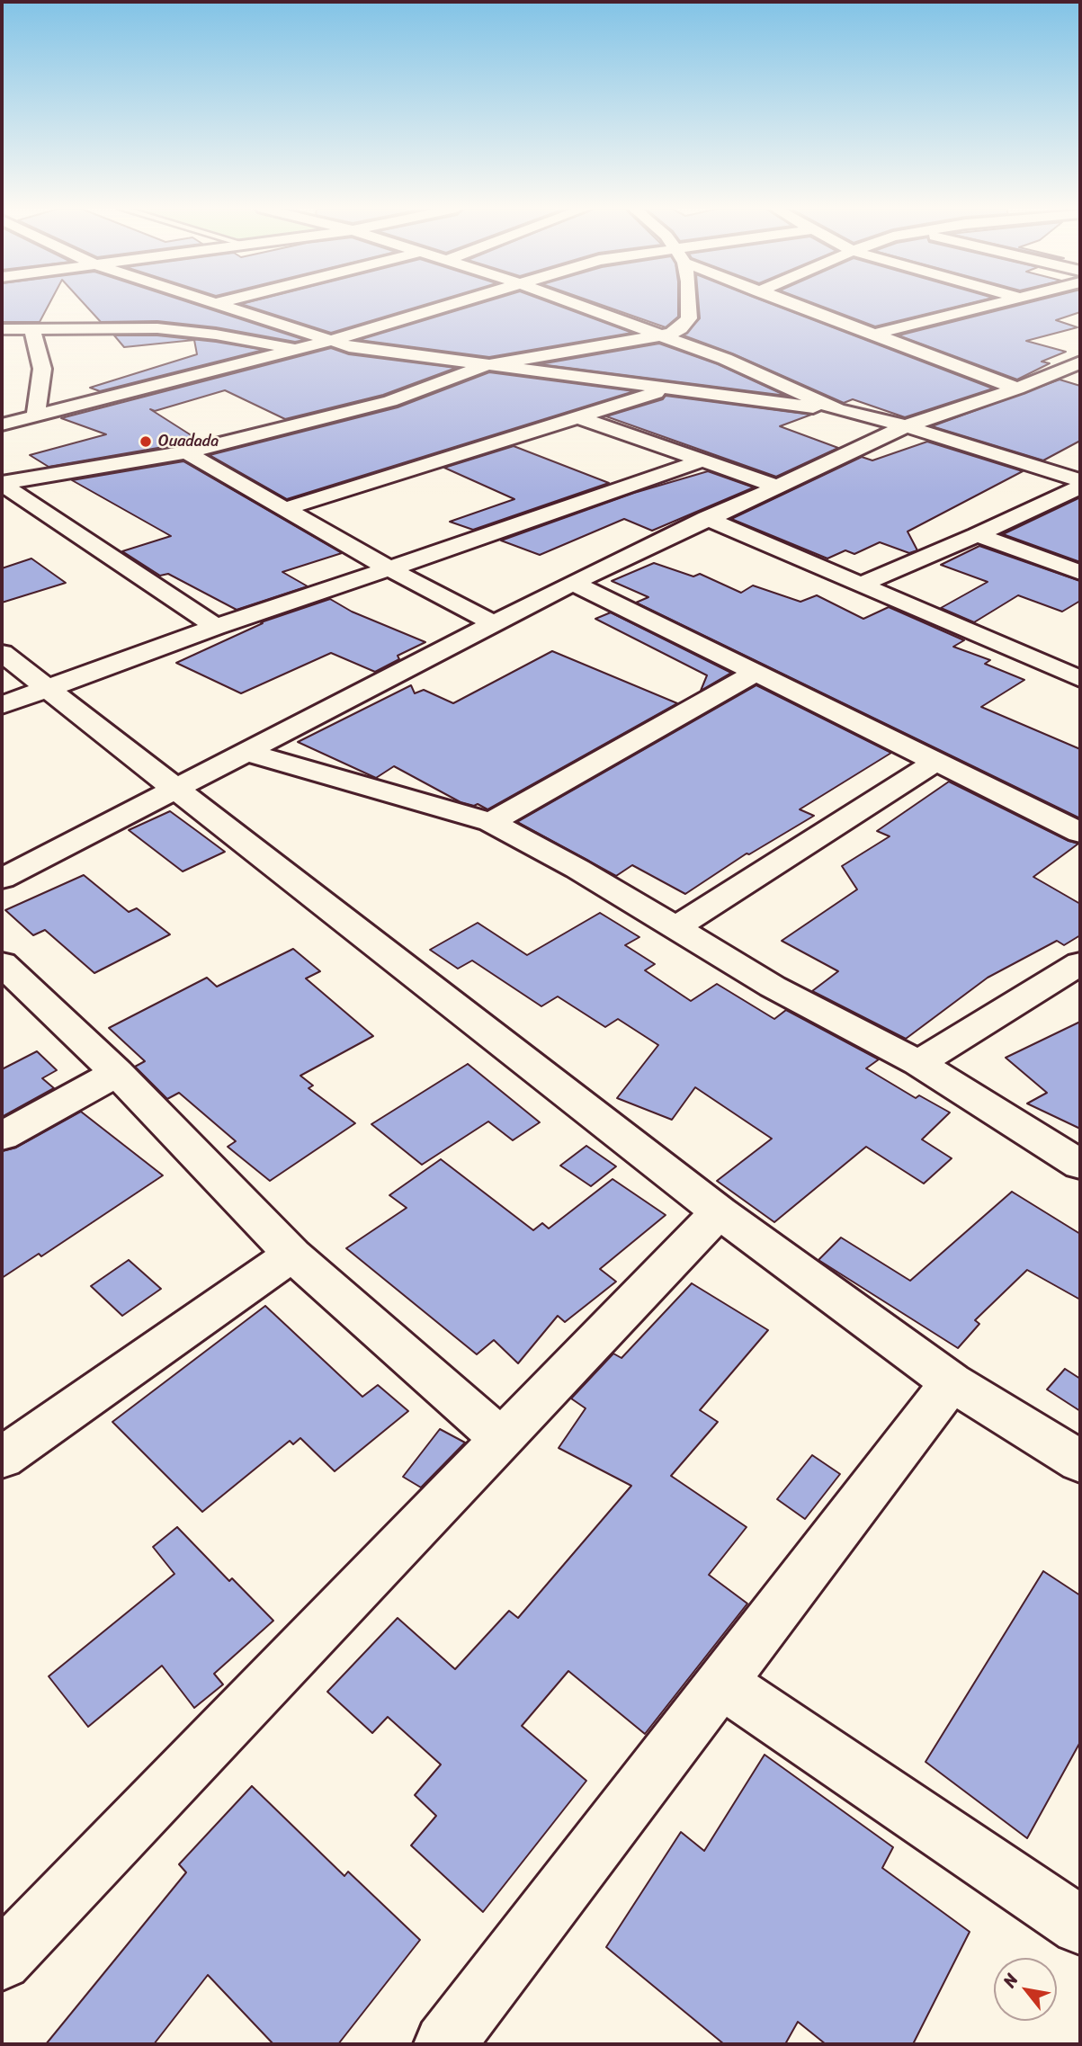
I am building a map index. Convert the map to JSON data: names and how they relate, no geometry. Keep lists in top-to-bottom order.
{
  "places": ["Ouadada"],
  "north": "top left"
}
